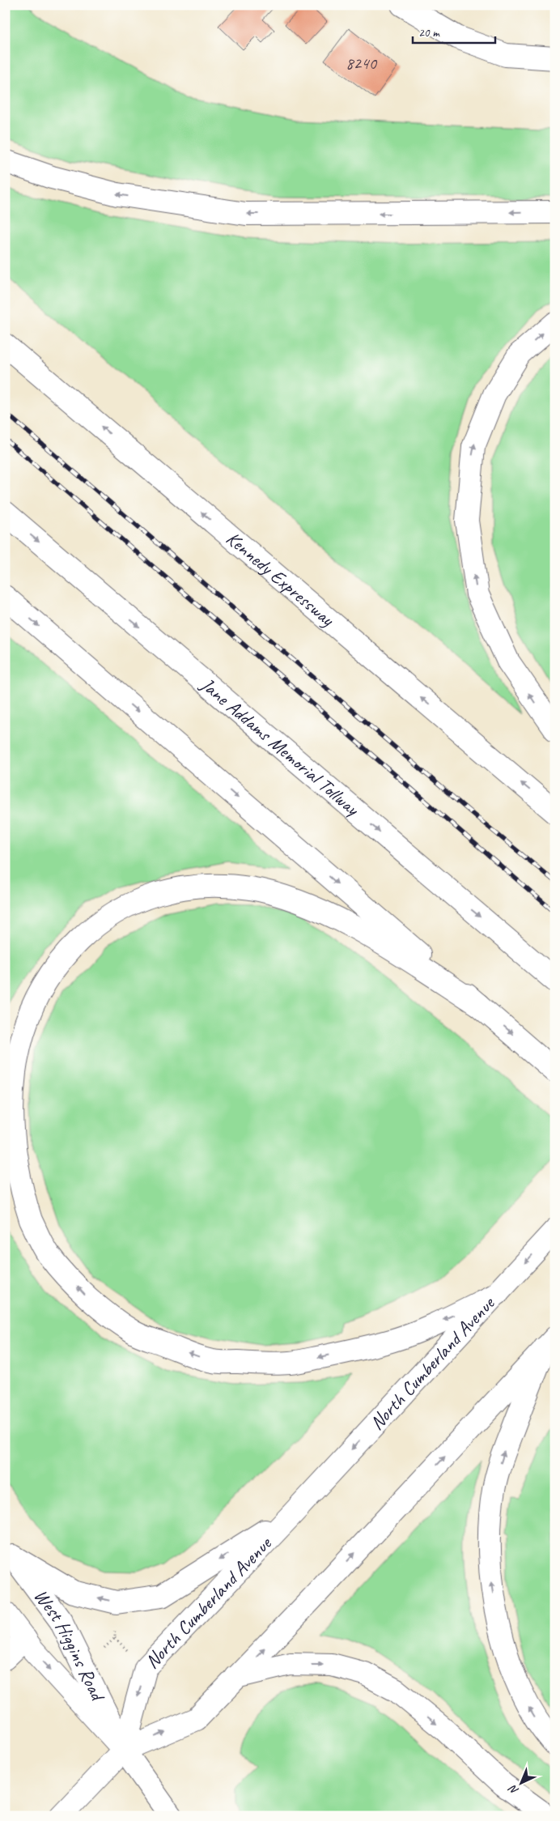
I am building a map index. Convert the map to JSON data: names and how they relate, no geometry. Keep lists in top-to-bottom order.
{
  "streets": {
    "main road": [
      "Kennedy Expressway",
      "Jane Addams Memorial Tollway",
      "North Cumberland Avenue",
      "West Higgins Road"
    ]
  },
  "crossings": [
    ["North Cumberland Avenue", "West Higgins Road"]
  ],
  "house_numbers": ["8240"],
  "scale_bar": "20 m",
  "north": "bottom left"
}
